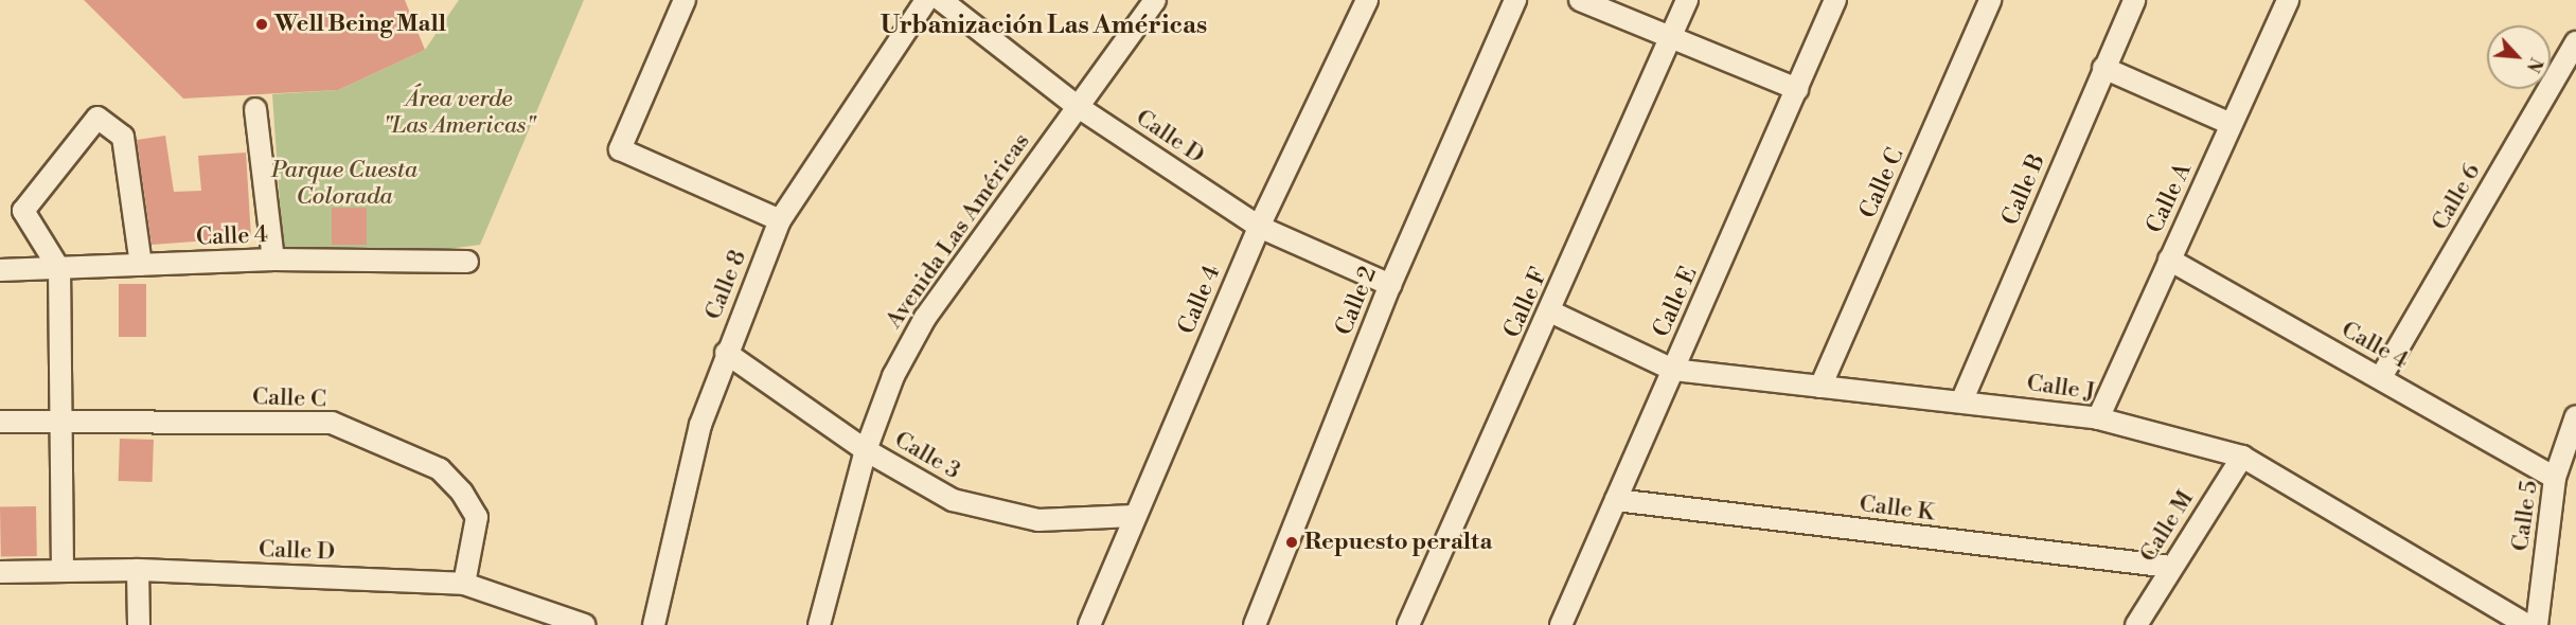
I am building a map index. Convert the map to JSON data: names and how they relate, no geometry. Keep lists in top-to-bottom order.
{
  "streets": {
    "street": [
      "Calle D",
      "Calle C",
      "Calle B",
      "Calle 6",
      "Calle A",
      "Avenida Las Américas",
      "Calle 4",
      "Calle 8",
      "Calle 2",
      "Calle E",
      "Calle F",
      "Calle J",
      "Calle 3",
      "Calle K",
      "Calle 5",
      "Calle M"
    ]
  },
  "crossings": [
    ["Calle D", "Calle C"],
    ["Calle D", "Avenida Las Américas"],
    ["Calle D", "Calle 4"],
    ["Calle D", "Calle 2"],
    ["Calle C", "Calle J"],
    ["Calle B", "Calle J"],
    ["Calle 6", "Calle 4"],
    ["Calle A", "Calle 4"],
    ["Calle A", "Calle J"],
    ["Avenida Las Américas", "Calle 3"],
    ["Calle 4", "Calle 3"],
    ["Calle 4", "Calle 5"],
    ["Calle 8", "Calle 3"],
    ["Calle E", "Calle J"],
    ["Calle E", "Calle K"],
    ["Calle F", "Calle J"],
    ["Calle J", "Calle M"],
    ["Calle K", "Calle M"]
  ],
  "districts": ["Urbanización Las Américas"],
  "parks": ["Área verde \"Las Americas\"", "Parque Cuesta Colorada"],
  "places": ["Well Being Mall", "Repuesto peralta"],
  "north": "bottom right"
}
